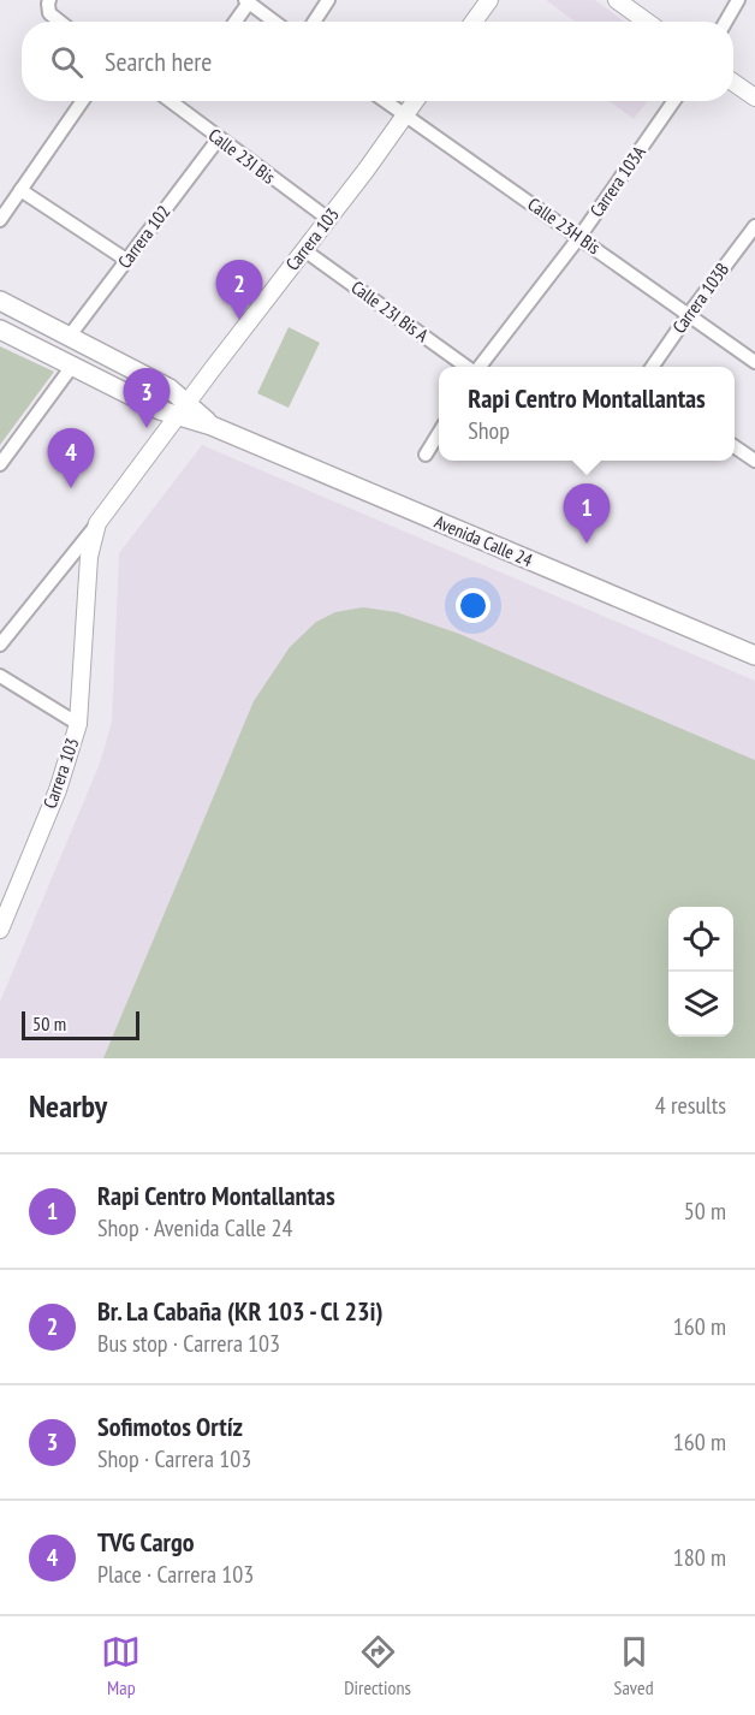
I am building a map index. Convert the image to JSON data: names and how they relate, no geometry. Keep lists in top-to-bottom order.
{
  "streets": {
    "main road": ["Avenida Calle 24"],
    "street": [
      "Calle 23I Bis",
      "Carrera 103A",
      "Calle 23H Bis",
      "Carrera 102",
      "Carrera 103",
      "Carrera 103B",
      "Calle 23I Bis A"
    ]
  },
  "crossings": [
    ["Calle 23I Bis", "Carrera 102"],
    ["Calle 23I Bis", "Carrera 103"],
    ["Carrera 103A", "Calle 23H Bis"],
    ["Calle 23H Bis", "Carrera 103"],
    ["Calle 23H Bis", "Carrera 103B"],
    ["Carrera 102", "Avenida Calle 24"],
    ["Carrera 103", "Calle 23I Bis A"],
    ["Carrera 103", "Avenida Calle 24"]
  ],
  "scale_bar": "50 m",
  "page": {
    "search": "Search here",
    "pins": [
      "2",
      "3",
      "4",
      "1"
    ],
    "popup": ["Rapi Centro Montallantas", "Shop"],
    "scale": "50 m",
    "heading": ["Nearby", "4 results"],
    "list": [
      {
        "mark": "1",
        "name": "Rapi Centro Montallantas",
        "note": "Shop · Avenida Calle 24",
        "value": "50 m"
      },
      {
        "mark": "2",
        "name": "Br. La Cabaña (KR 103 - Cl 23i)",
        "note": "Bus stop · Carrera 103",
        "value": "160 m"
      },
      {
        "mark": "3",
        "name": "Sofimotos Ortíz",
        "note": "Shop · Carrera 103",
        "value": "160 m"
      },
      {
        "mark": "4",
        "name": "TVG Cargo",
        "note": "Place · Carrera 103",
        "value": "180 m"
      }
    ],
    "nav": ["Map", "Directions", "Saved"]
  }
}
